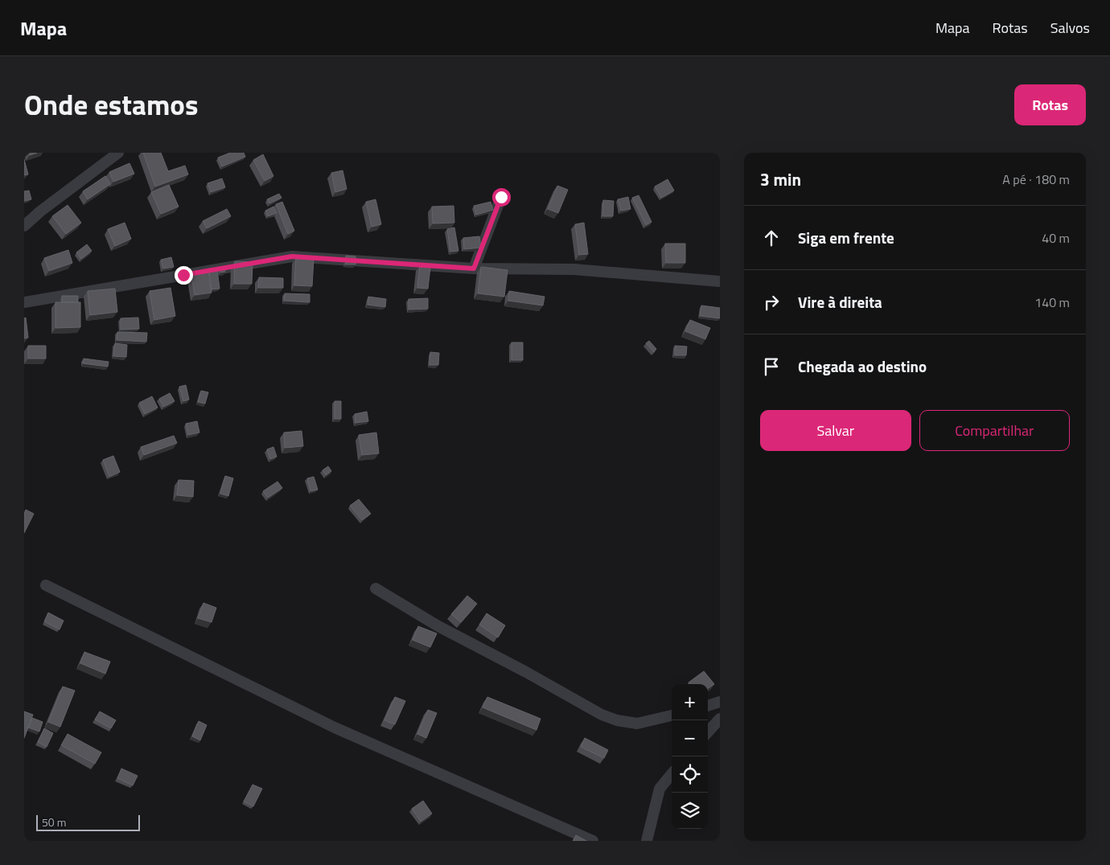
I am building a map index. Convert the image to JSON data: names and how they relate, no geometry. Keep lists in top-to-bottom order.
{
  "scale_bar": "50 m",
  "page": {
    "header": "Mapa",
    "nav": ["Mapa", "Rotas", "Salvos"],
    "title": "Onde estamos",
    "buttons": [
      "Rotas",
      ["Salvar", "Compartilhar"]
    ],
    "heading": ["3 min", "A pé · 180 m"],
    "list": [
      ["Siga em frente", "40 m"],
      ["Vire à direita", "140 m"],
      "Chegada ao destino"
    ],
    "map_buttons": ["+", "−"],
    "scale": "50 m"
  }
}
